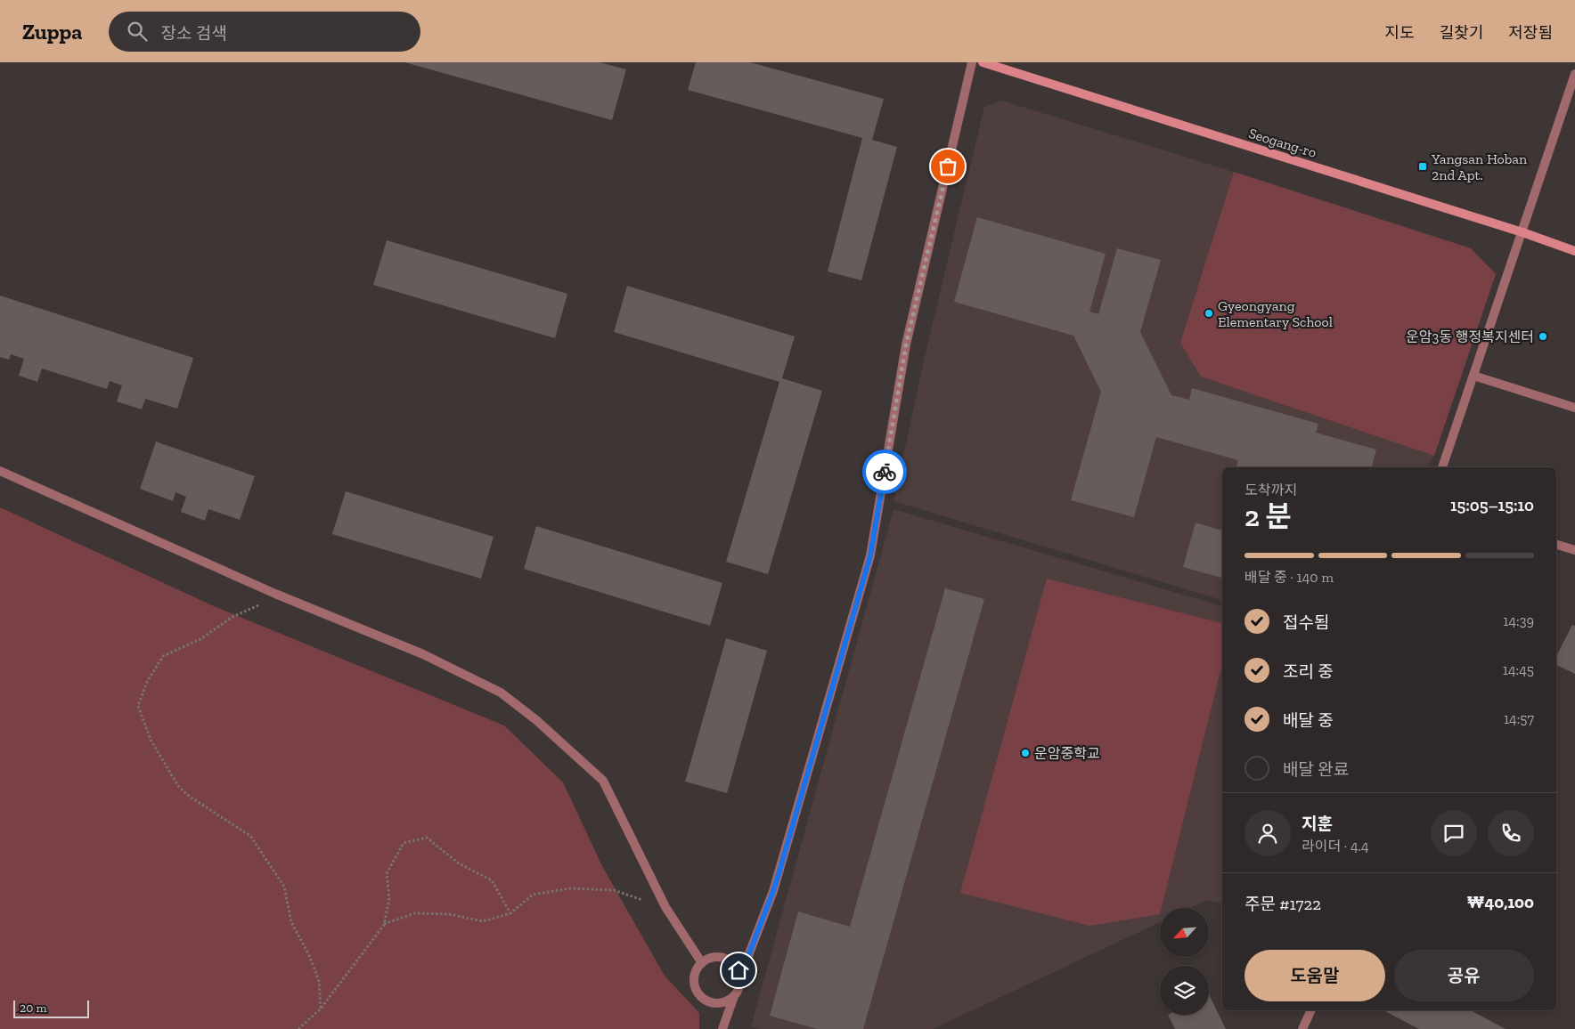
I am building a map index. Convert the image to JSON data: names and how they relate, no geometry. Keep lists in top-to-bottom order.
{
  "streets": {
    "main road": ["Seogang-ro"]
  },
  "places": {
    "transit": ["Yangsan Hoban 2nd Apt."],
    "other": ["Gyeongyang Elementary School", "운암3동 행정복지센터", "운암중학교"]
  },
  "scale_bar": "20 m",
  "north": "bottom left",
  "page": {
    "header": "Zuppa",
    "search": "장소 검색",
    "nav": ["지도", "길찾기", "저장됨"],
    "heading": ["2 분", "도착까지", "15:05–15:10"],
    "panel": [
      "지훈",
      "라이더 · 4.4",
      "주문 #1722",
      "₩40,100"
    ],
    "bar": "배달 중 · 140 m",
    "list": [
      ["접수됨", "14:39"],
      ["조리 중", "14:45"],
      ["배달 중", "14:57"],
      "배달 완료"
    ],
    "buttons": ["도움말", "공유"],
    "scale": "20 m"
  }
}
